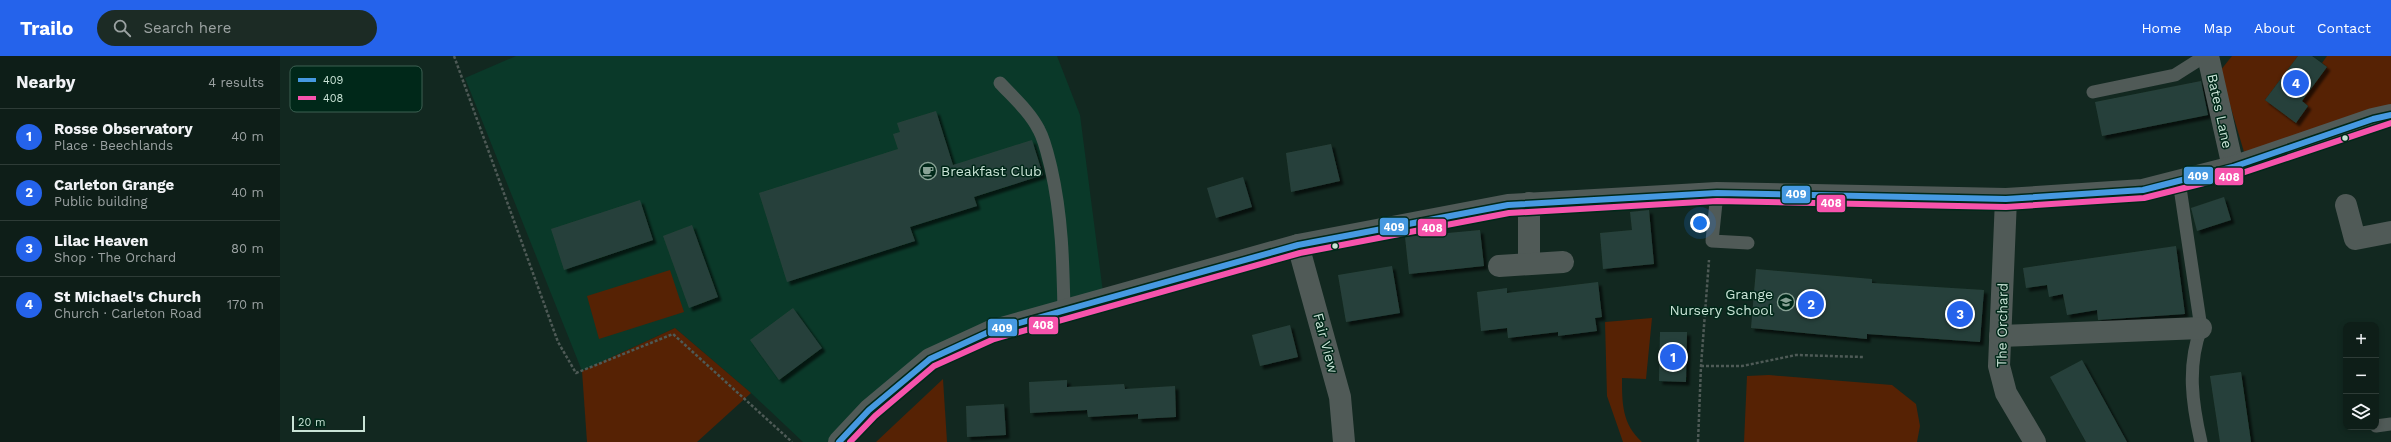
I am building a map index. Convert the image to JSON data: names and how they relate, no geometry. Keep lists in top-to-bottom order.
{
  "streets": {
    "street": ["Bates Lane", "The Orchard", "Fair View"]
  },
  "places": {
    "cafe": ["Breakfast Club"],
    "school or university": ["Grange Nursery School"]
  },
  "lines": ["transit line 409", "transit line 408"],
  "legend": ["409", "408"],
  "scale_bar": "20 m",
  "page": {
    "header": "Trailo",
    "search": "Search here",
    "nav": [
      "Home",
      "Map",
      "About",
      "Contact"
    ],
    "heading": ["Nearby", "4 results"],
    "pins": [
      "4",
      "2",
      "3",
      "1"
    ],
    "list": [
      {
        "mark": "1",
        "name": "Rosse Observatory",
        "note": "Place · Beechlands",
        "value": "40 m"
      },
      {
        "mark": "2",
        "name": "Carleton Grange",
        "note": "Public building",
        "value": "40 m"
      },
      {
        "mark": "3",
        "name": "Lilac Heaven",
        "note": "Shop · The Orchard",
        "value": "80 m"
      },
      {
        "mark": "4",
        "name": "St Michael's Church",
        "note": "Church · Carleton Road",
        "value": "170 m"
      }
    ],
    "map_buttons": ["+", "−"],
    "scale": "20 m"
  }
}
